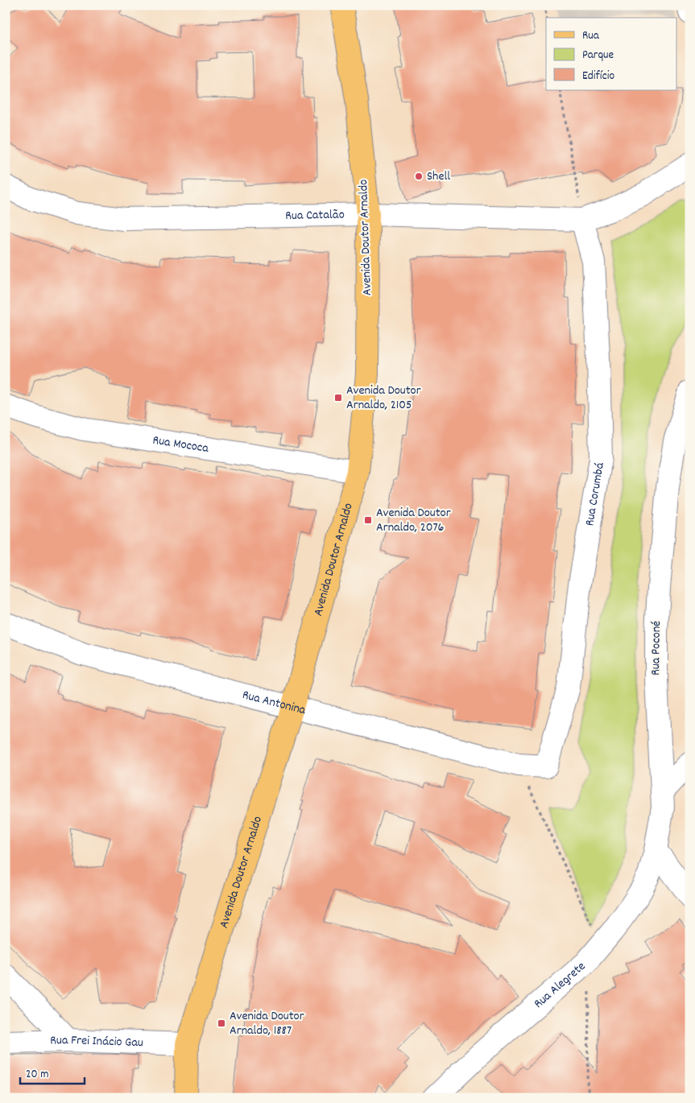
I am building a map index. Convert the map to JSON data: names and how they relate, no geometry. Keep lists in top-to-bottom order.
{
  "streets": {
    "main road": ["Avenida Doutor Arnaldo"],
    "street": [
      "Rua Catalão",
      "Rua Mococa",
      "Rua Corumbá",
      "Rua Poconé",
      "Rua Antonina",
      "Rua Alegrete",
      "Rua Frei Inácio Gau"
    ]
  },
  "crossings": [
    ["Rua Catalão", "Avenida Doutor Arnaldo"],
    ["Rua Catalão", "Rua Corumbá"],
    ["Avenida Doutor Arnaldo", "Rua Mococa"],
    ["Avenida Doutor Arnaldo", "Rua Antonina"],
    ["Avenida Doutor Arnaldo", "Rua Frei Inácio Gau"],
    ["Rua Corumbá", "Rua Antonina"],
    ["Rua Poconé", "Rua Alegrete"]
  ],
  "places": {
    "other": ["Shell"],
    "transit": ["Avenida Doutor Arnaldo, 2105", "Avenida Doutor Arnaldo, 2076", "Avenida Doutor Arnaldo, 1887"]
  },
  "legend": ["Rua", "Parque", "Edifício"],
  "scale_bar": "20 m"
}
